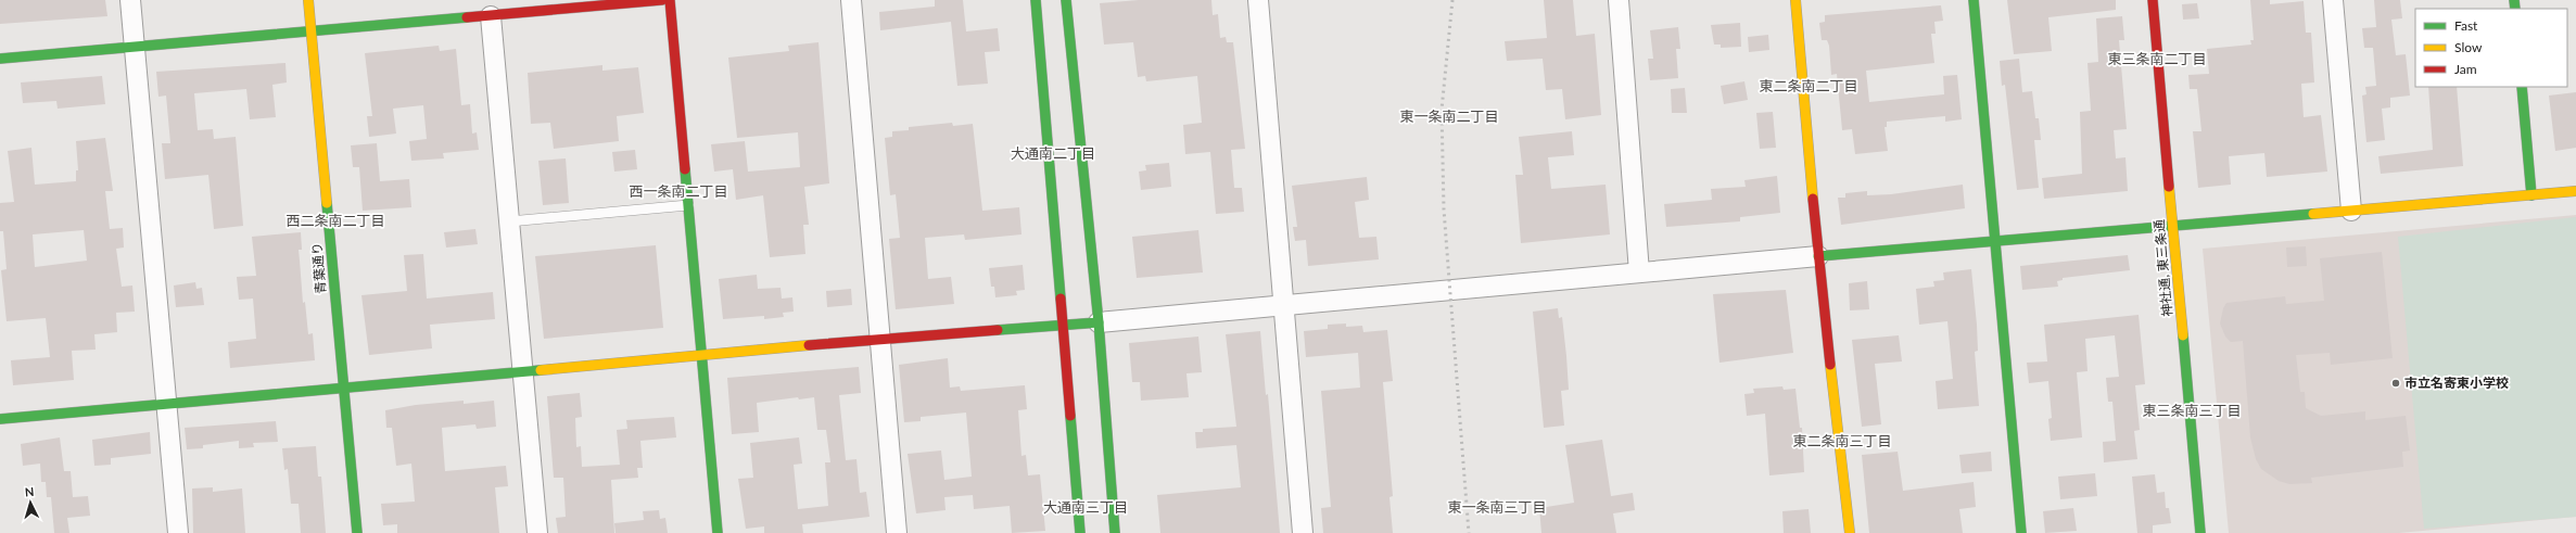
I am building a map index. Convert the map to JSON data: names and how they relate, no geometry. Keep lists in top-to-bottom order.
{
  "streets": {
    "street": ["青葉通り", "神社通, 東三条通"]
  },
  "districts": [
    "東三条南二丁目",
    "東二条南二丁目",
    "東一条南二丁目",
    "大通南二丁目",
    "西一条南二丁目",
    "西二条南二丁目",
    "東三条南三丁目",
    "東二条南三丁目",
    "大通南三丁目",
    "東一条南三丁目"
  ],
  "places": ["市立名寄東小学校"],
  "legend": ["Fast", "Slow", "Jam"],
  "north": "top"
}
